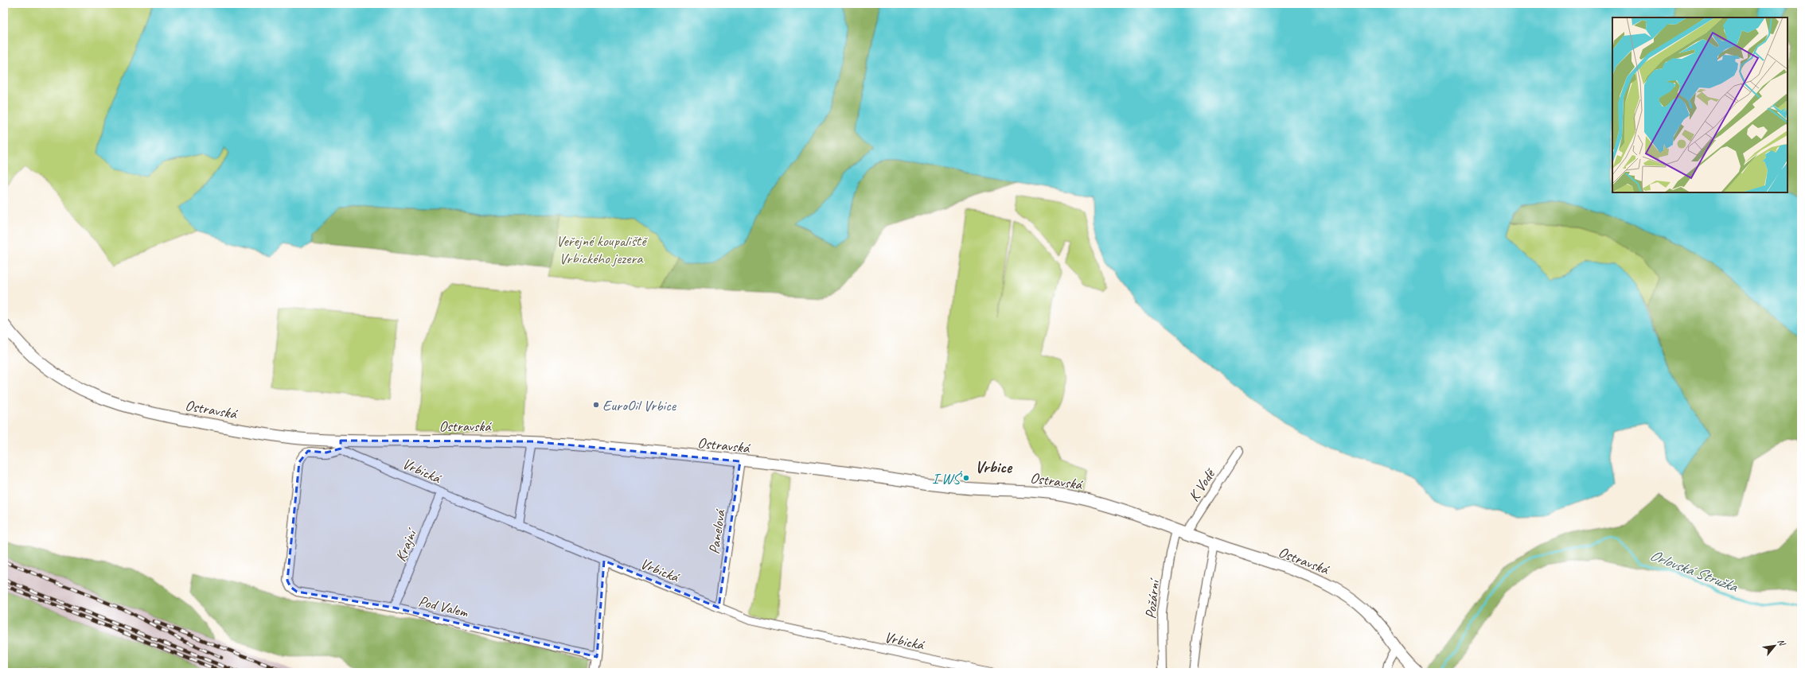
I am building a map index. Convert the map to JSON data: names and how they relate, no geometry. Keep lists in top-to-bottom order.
{
  "streets": {
    "main road": ["Ostravská"],
    "street": [
      "Vrbická",
      "K Vodě",
      "Panelová",
      "Krajní",
      "Požární",
      "Pod Valem"
    ]
  },
  "crossings": [
    ["Ostravská", "Vrbická"],
    ["Ostravská", "K Vodě"],
    ["Ostravská", "Panelová"],
    ["Ostravská", "Požární"],
    ["Ostravská", "Pod Valem"],
    ["Vrbická", "Panelová"],
    ["Vrbická", "Krajní"],
    ["Vrbická", "Pod Valem"],
    ["K Vodě", "Požární"],
    ["Krajní", "Pod Valem"]
  ],
  "districts": ["Vrbice"],
  "water": ["Orlovská Stružka"],
  "parks": ["Veřejné koupaliště Vrbického jezera"],
  "places": ["EuroOil Vrbice", "I WŚ"],
  "north": "top right"
}
